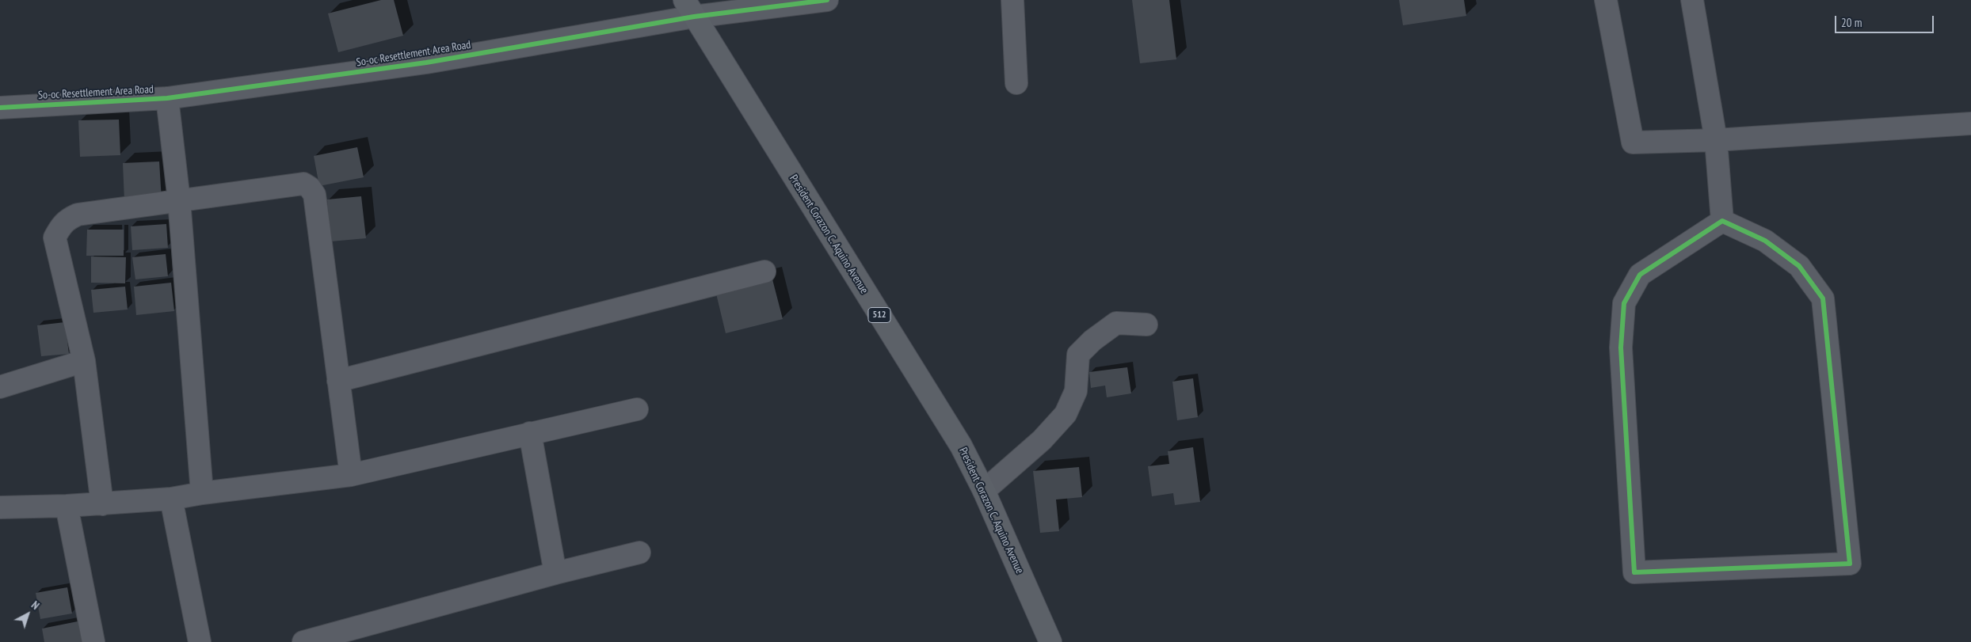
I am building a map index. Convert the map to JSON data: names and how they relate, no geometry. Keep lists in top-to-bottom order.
{
  "streets": {
    "main road": ["President Corazon C. Aquino Avenue", "512"],
    "street": ["So-oc Resettlement Area Road"]
  },
  "crossings": [
    ["So-oc Resettlement Area Road", "President Corazon C. Aquino Avenue"]
  ],
  "scale_bar": "20 m",
  "north": "top right"
}
